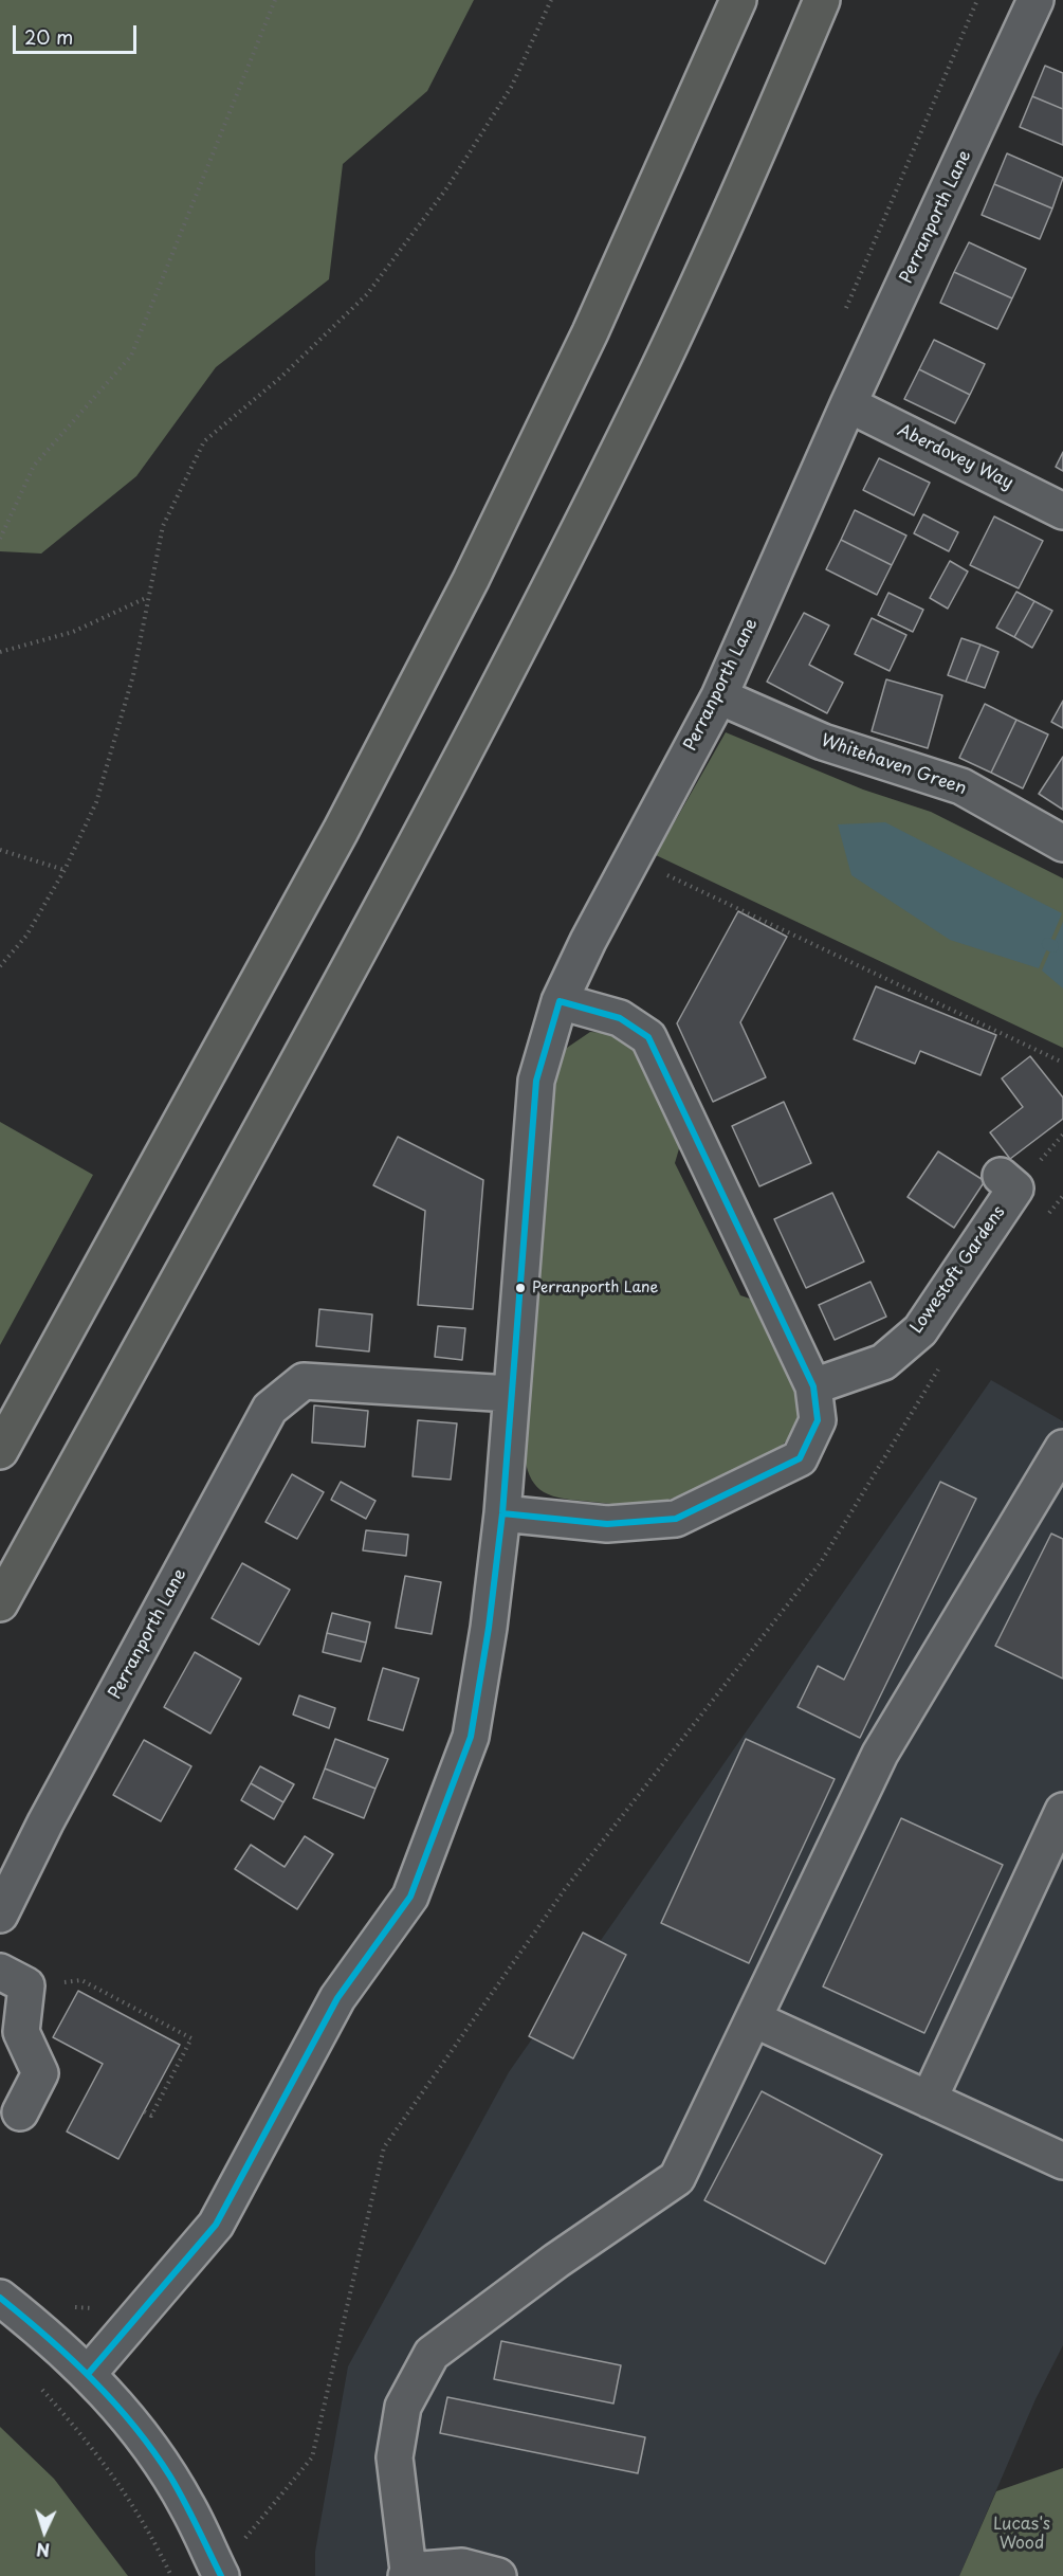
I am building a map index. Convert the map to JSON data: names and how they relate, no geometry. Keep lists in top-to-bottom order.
{
  "streets": {
    "street": [
      "Perranporth Lane",
      "Aberdovey Way",
      "Whitehaven Green",
      "Lowestoft Gardens"
    ]
  },
  "crossings": [
    ["Perranporth Lane", "Aberdovey Way"],
    ["Perranporth Lane", "Whitehaven Green"]
  ],
  "parks": ["Lucas's Wood"],
  "places": ["Perranporth Lane"],
  "scale_bar": "20 m",
  "north": "bottom"
}
